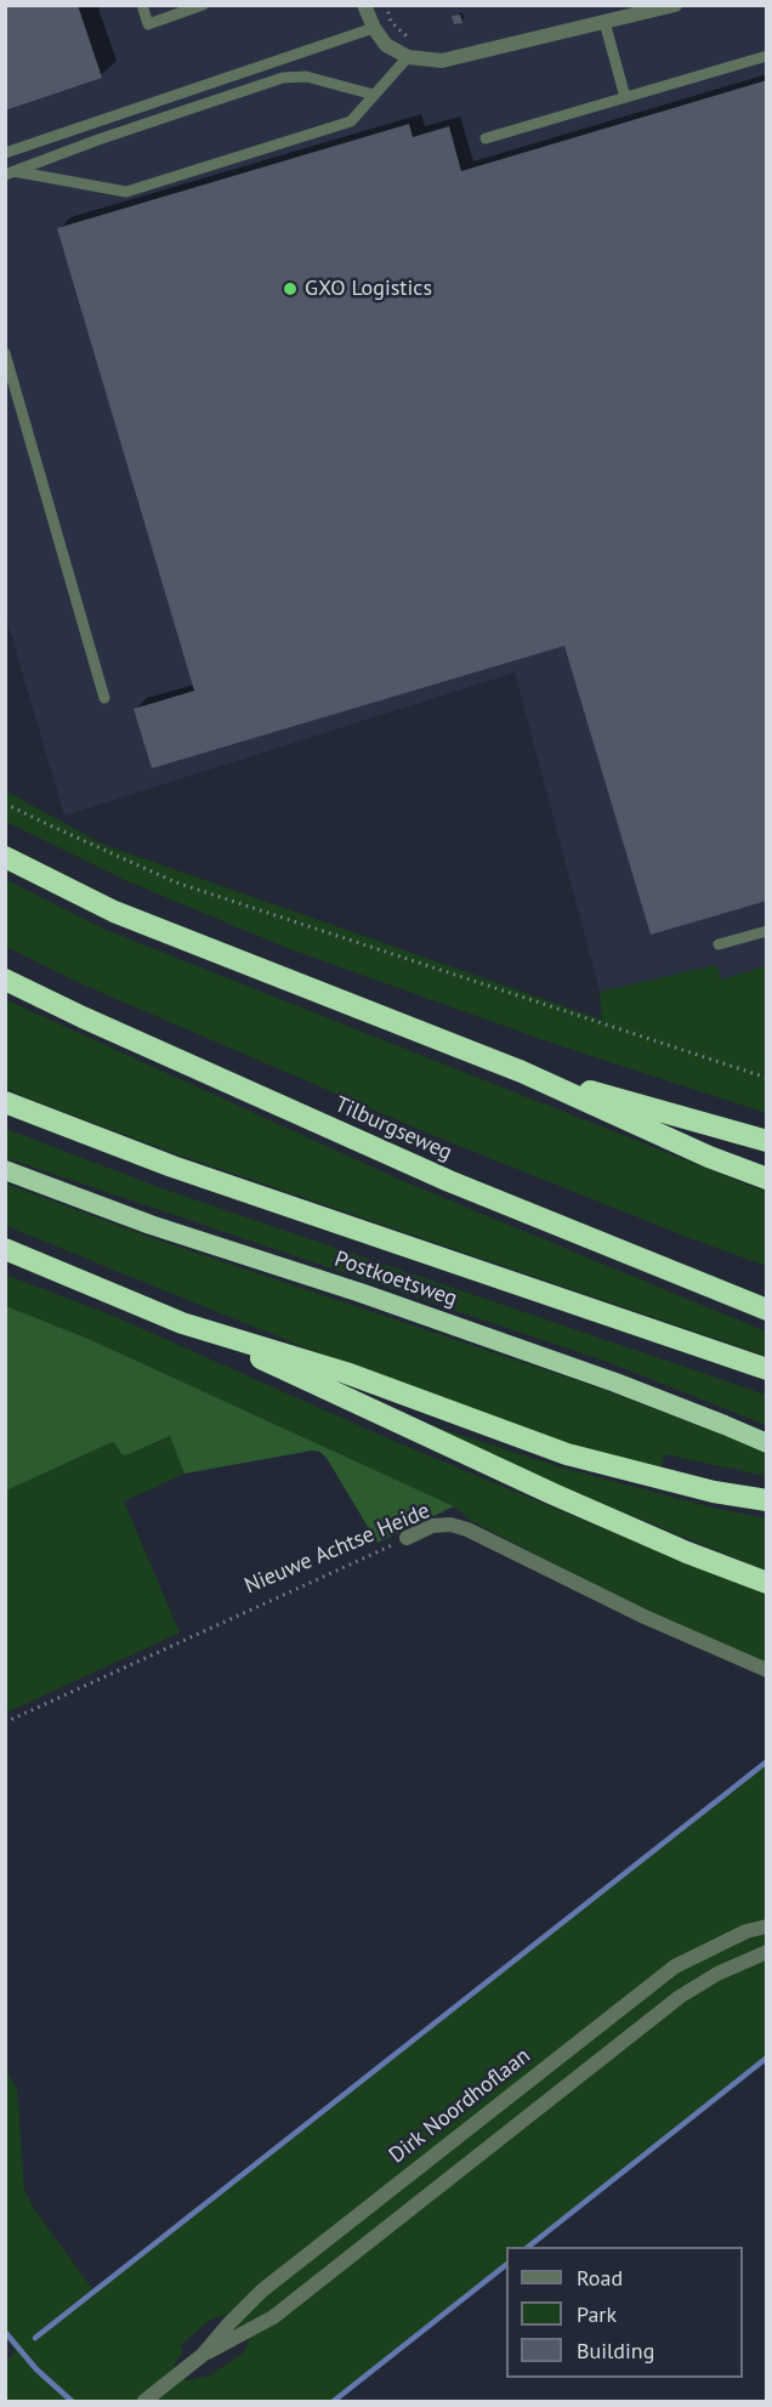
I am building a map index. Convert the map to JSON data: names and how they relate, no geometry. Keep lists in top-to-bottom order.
{
  "streets": {
    "highway": ["Tilburgseweg", "Postkoetsweg"],
    "street": ["Nieuwe Achtse Heide", "Dirk Noordhoflaan"]
  },
  "places": ["GXO Logistics"],
  "legend": ["Road", "Park", "Building"]
}
